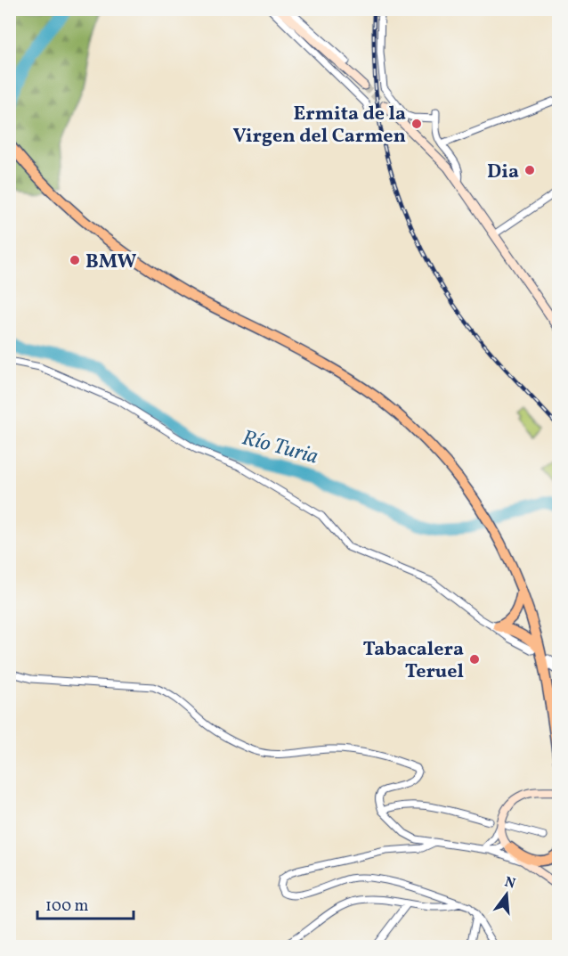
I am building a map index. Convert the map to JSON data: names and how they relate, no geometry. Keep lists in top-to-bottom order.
{
  "water": ["Río Turia"],
  "places": [
    "Ermita de la Virgen del Carmen",
    "Dia",
    "BMW",
    "Tabacalera Teruel"
  ],
  "scale_bar": "100 m",
  "north": "top"
}
